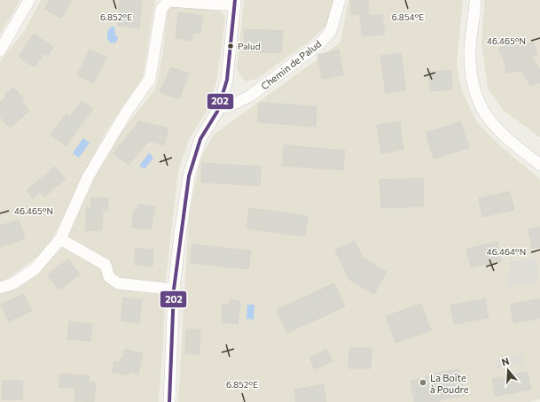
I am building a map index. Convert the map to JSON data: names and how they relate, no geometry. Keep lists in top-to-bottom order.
{
  "streets": {
    "street": ["Chemin de Palud"]
  },
  "places": ["Palud", "La Boîte à Poudre"],
  "lines": ["transit line 202"],
  "north": "top",
  "coordinates": [
    "6.852°E",
    "6.854°E",
    "46.465°N",
    "46.464°N"
  ]
}
